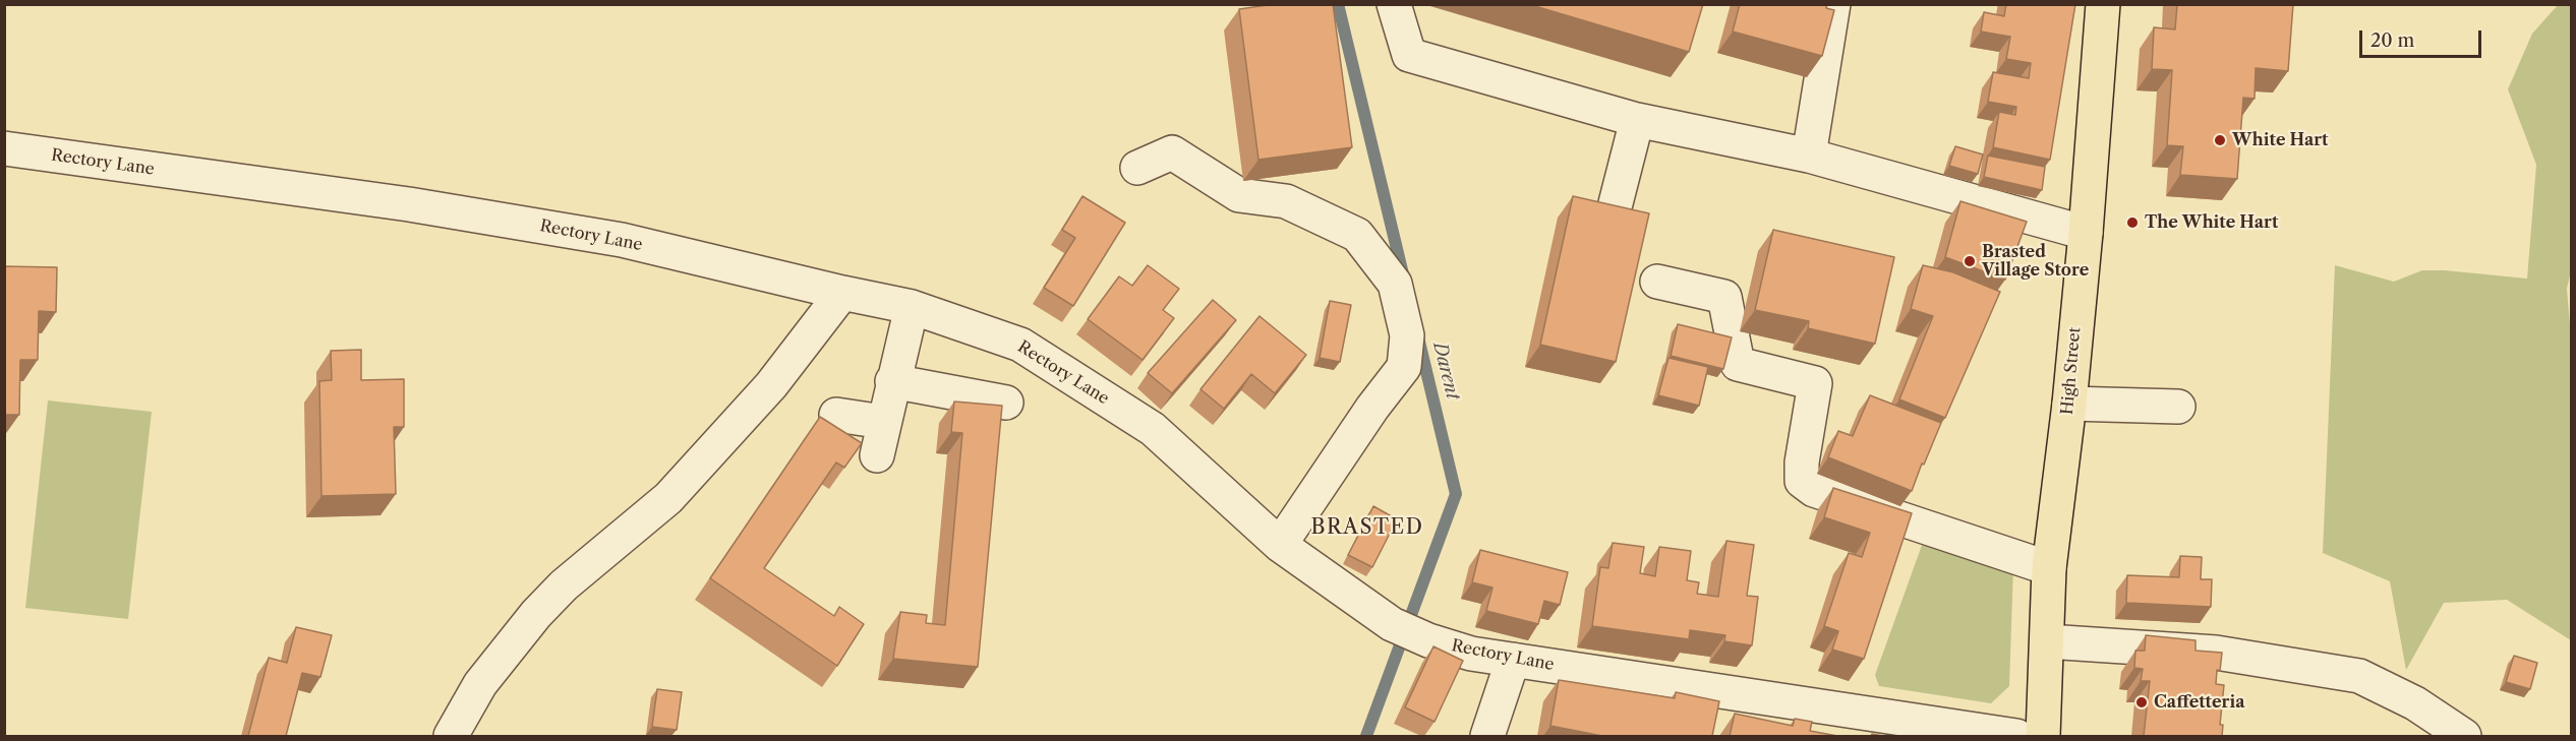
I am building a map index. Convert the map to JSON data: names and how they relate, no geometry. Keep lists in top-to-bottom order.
{
  "streets": {
    "main road": ["High Street"],
    "street": ["Rectory Lane"]
  },
  "districts": ["BRASTED"],
  "water": ["Darent"],
  "places": [
    "White Hart",
    "The White Hart",
    "Brasted Village Store",
    "Caffetteria"
  ],
  "scale_bar": "20 m"
}
